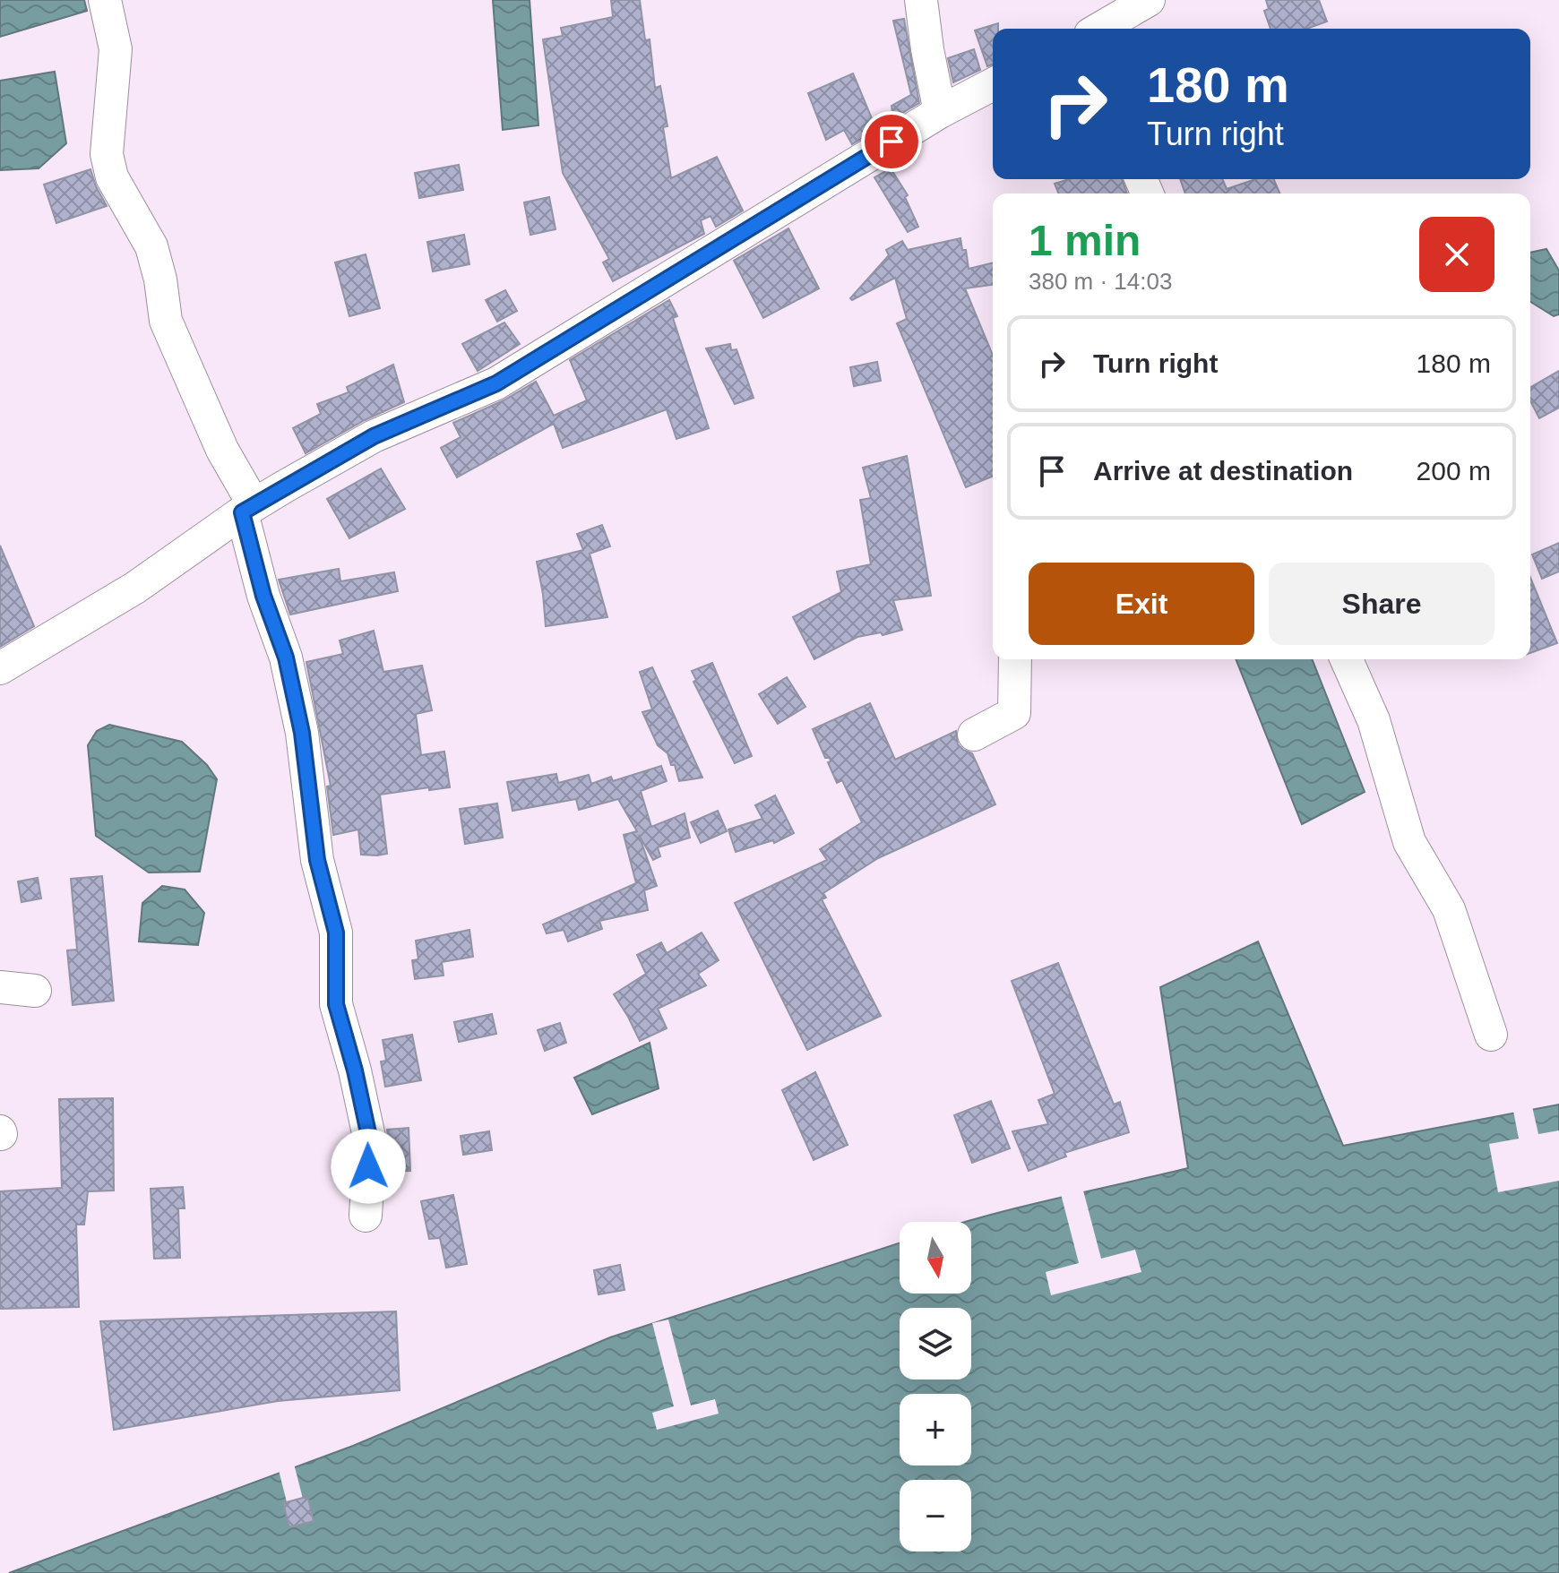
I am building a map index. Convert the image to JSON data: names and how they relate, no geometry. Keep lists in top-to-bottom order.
{
  "north": "bottom",
  "page": {
    "turn": ["180 m", "Turn right"],
    "heading": ["1 min", "380 m · 14:03"],
    "list": [
      {
        "name": "Turn right",
        "value": "180 m"
      },
      {
        "name": "Arrive at destination",
        "value": "200 m"
      }
    ],
    "buttons": ["Exit", "Share"],
    "map_buttons": ["+", "−"]
  }
}
